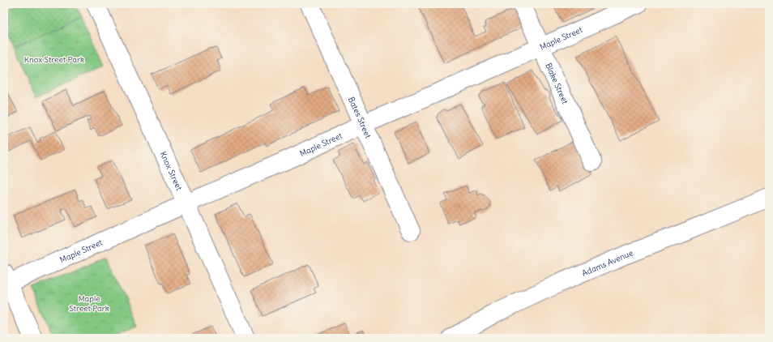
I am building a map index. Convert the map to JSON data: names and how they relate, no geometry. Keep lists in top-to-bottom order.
{
  "streets": {
    "street": [
      "Maple Street",
      "Blake Street",
      "Bates Street",
      "Knox Street",
      "Adams Avenue"
    ]
  },
  "crossings": [
    ["Maple Street", "Blake Street"],
    ["Maple Street", "Bates Street"],
    ["Maple Street", "Knox Street"]
  ],
  "parks": ["Knox Street Park", "Maple Street Park"]
}
